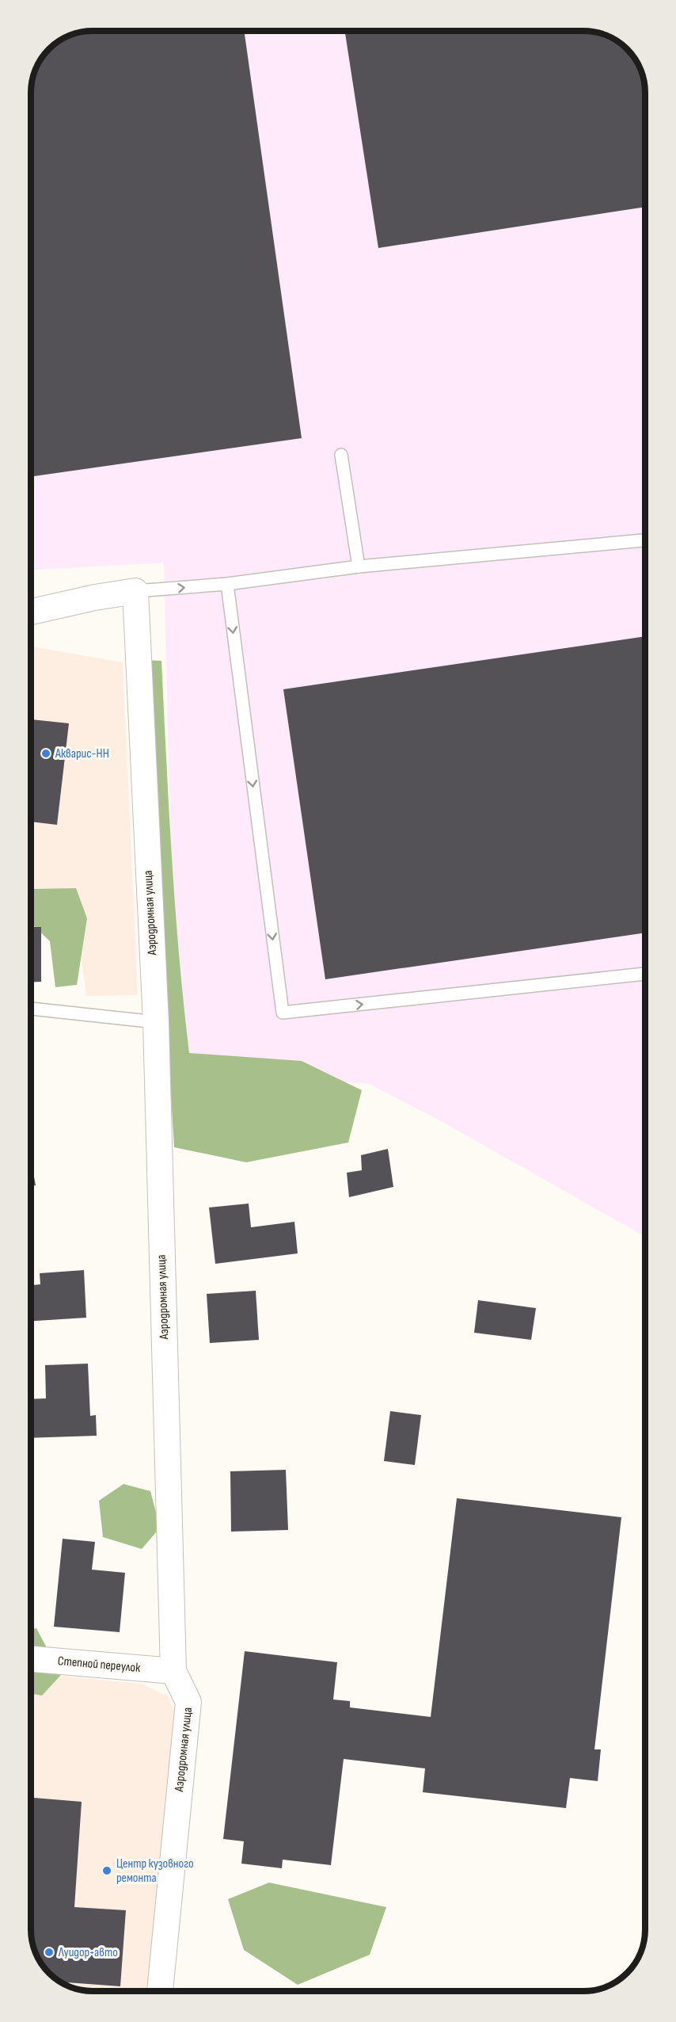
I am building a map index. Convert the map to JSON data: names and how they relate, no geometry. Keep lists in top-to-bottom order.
{
  "streets": {
    "street": ["Аэродромная улица", "Степной переулок"]
  },
  "crossings": [
    ["Аэродромная улица", "Степной переулок"]
  ],
  "places": ["Акварис-НН", "Центр кузовного ремонта", "Луидор-авто"]
}
